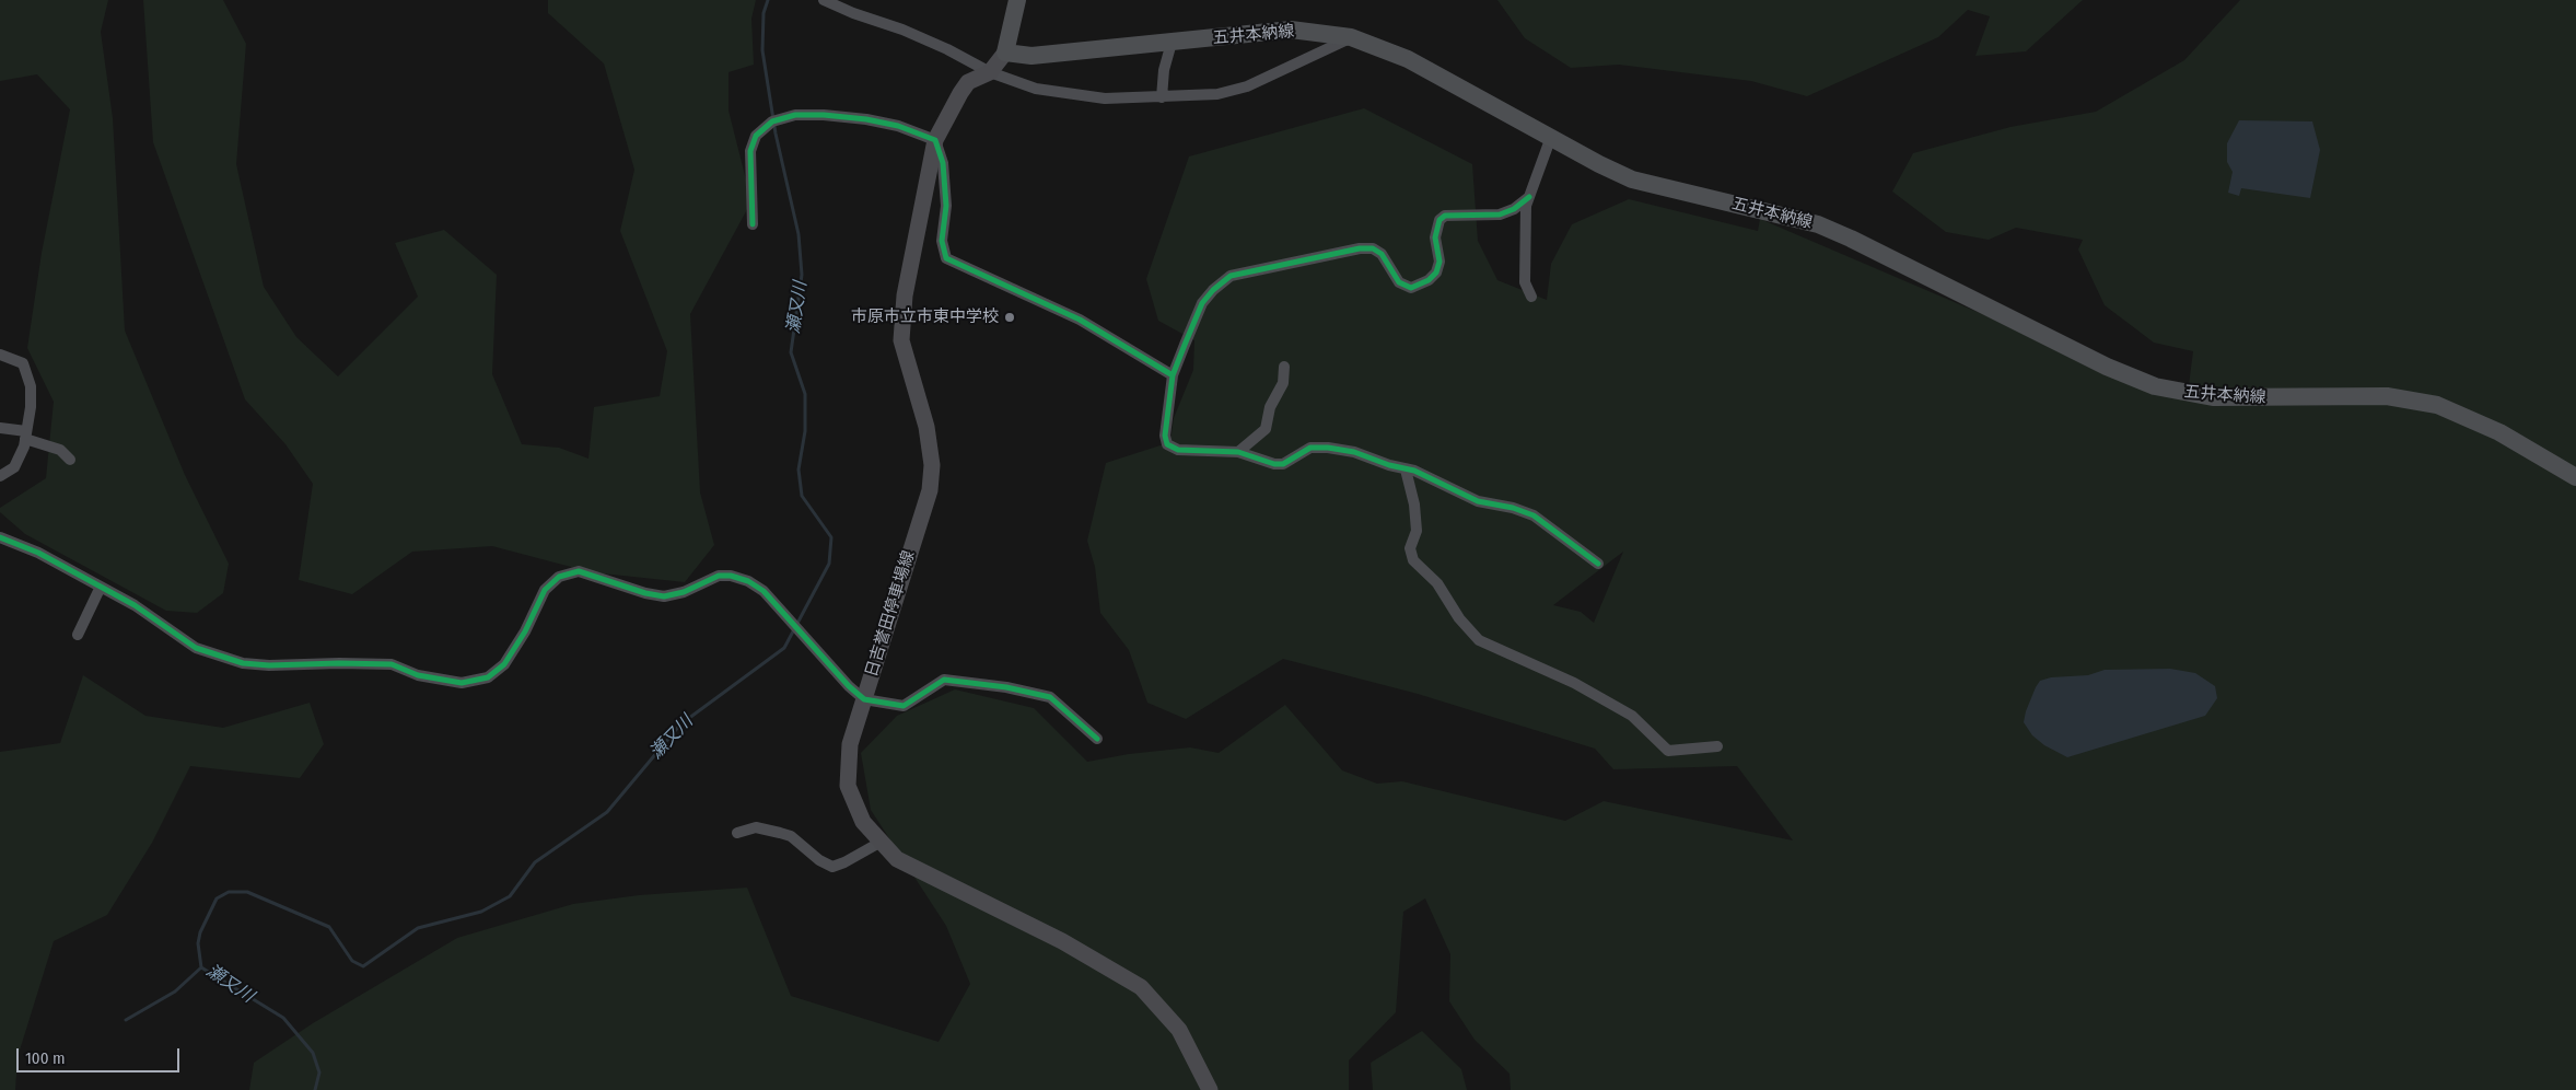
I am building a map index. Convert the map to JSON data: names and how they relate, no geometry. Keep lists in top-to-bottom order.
{
  "streets": {
    "main road": ["五井本納線", "日吉誉田停車場線"]
  },
  "crossings": [
    ["五井本納線", "日吉誉田停車場線"]
  ],
  "water": ["瀬又川"],
  "places": ["市原市立市東中学校"],
  "scale_bar": "100 m"
}
